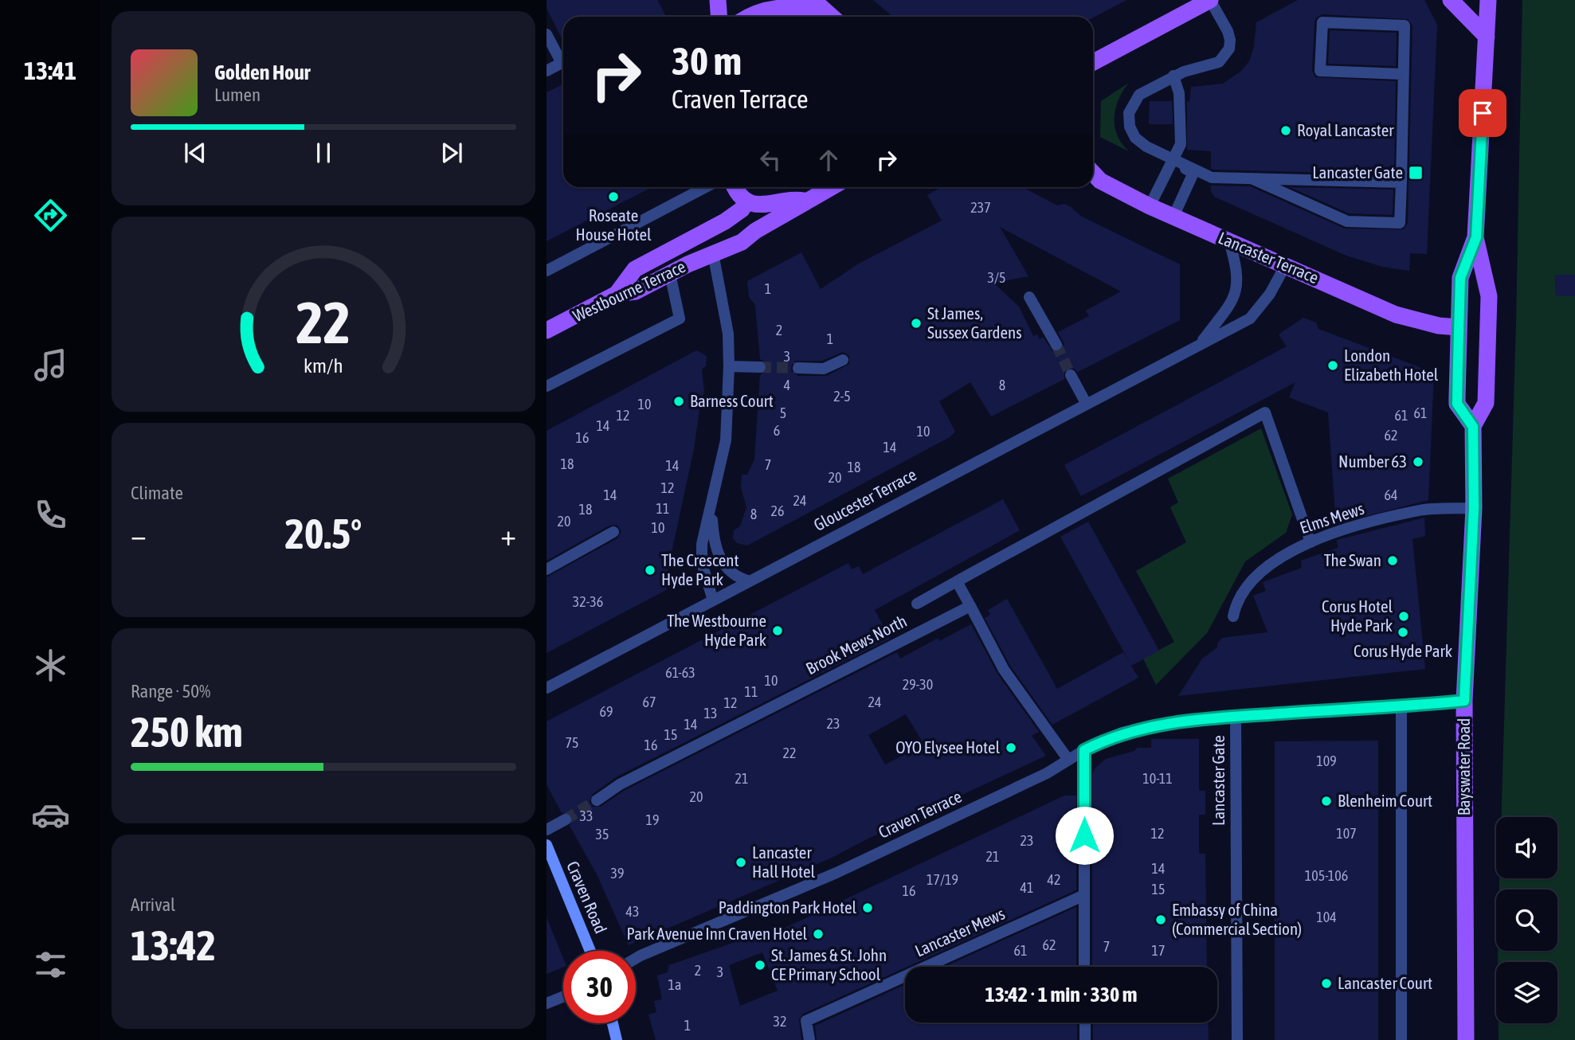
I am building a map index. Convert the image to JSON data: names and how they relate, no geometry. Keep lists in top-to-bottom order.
{
  "streets": {
    "main road": [
      "Lancaster Terrace",
      "Westbourne Terrace",
      "Bayswater Road",
      "Craven Road"
    ],
    "street": [
      "Gloucester Terrace",
      "Elms Mews",
      "Brook Mews North",
      "Lancaster Gate",
      "Craven Terrace",
      "Lancaster Mews"
    ]
  },
  "crossings": [
    ["Lancaster Terrace", "Gloucester Terrace"],
    ["Lancaster Terrace", "Bayswater Road"],
    ["Elms Mews", "Bayswater Road"],
    ["Bayswater Road", "Lancaster Gate"],
    ["Lancaster Gate", "Craven Terrace"]
  ],
  "places": {
    "other": [
      "Royal Lancaster",
      "Roseate House Hotel",
      "St James, Sussex Gardens",
      "London Elizabeth Hotel",
      "Barness Court",
      "Number 63",
      "The Swan",
      "The Crescent Hyde Park",
      "Corus Hotel Hyde Park",
      "The Westbourne Hyde Park",
      "Corus Hyde Park",
      "OYO Elysee Hotel",
      "Blenheim Court",
      "Lancaster Hall Hotel",
      "Paddington Park Hotel",
      "Embassy of China (Commercial Section)",
      "Park Avenue Inn Craven Hotel",
      "St. James & St. John CE Primary School",
      "Lancaster Court"
    ],
    "transit": ["Lancaster Gate"]
  },
  "house_numbers": [
    "237",
    "3/5",
    "1",
    "2",
    "1",
    "3",
    "4",
    "8",
    "2-5",
    "10",
    "5",
    "61",
    "12",
    "61",
    "14",
    "6",
    "10",
    "62",
    "16",
    "14",
    "18",
    "7",
    "14",
    "18",
    "20",
    "12",
    "14",
    "64",
    "24",
    "11",
    "18",
    "26",
    "8",
    "20",
    "10",
    "32-36",
    "61-63",
    "10",
    "29-30",
    "11",
    "67",
    "24",
    "12",
    "69",
    "13",
    "23",
    "14",
    "15",
    "75",
    "16",
    "22",
    "109",
    "21",
    "10-11",
    "20",
    "33",
    "19",
    "12",
    "107",
    "35",
    "23",
    "21",
    "14",
    "39",
    "105-106",
    "17/19",
    "42",
    "41",
    "15",
    "16",
    "43",
    "104",
    "62",
    "7",
    "61",
    "17",
    "2",
    "3",
    "1a",
    "32",
    "1"
  ],
  "page": {
    "tabs": "13:41",
    "turn": ["30 m", "Craven Terrace"],
    "song": ["Golden Hour", "Lumen"],
    "tile": [
      "Climate",
      ["Range · 50%", "250 km"],
      ["Arrival", "13:42"]
    ],
    "heat": ["−", "20.5°", "+"],
    "limit": "30",
    "trip": "13:42 · 1 min · 330 m",
    "gauge": ["22", "km/h"]
  }
}
